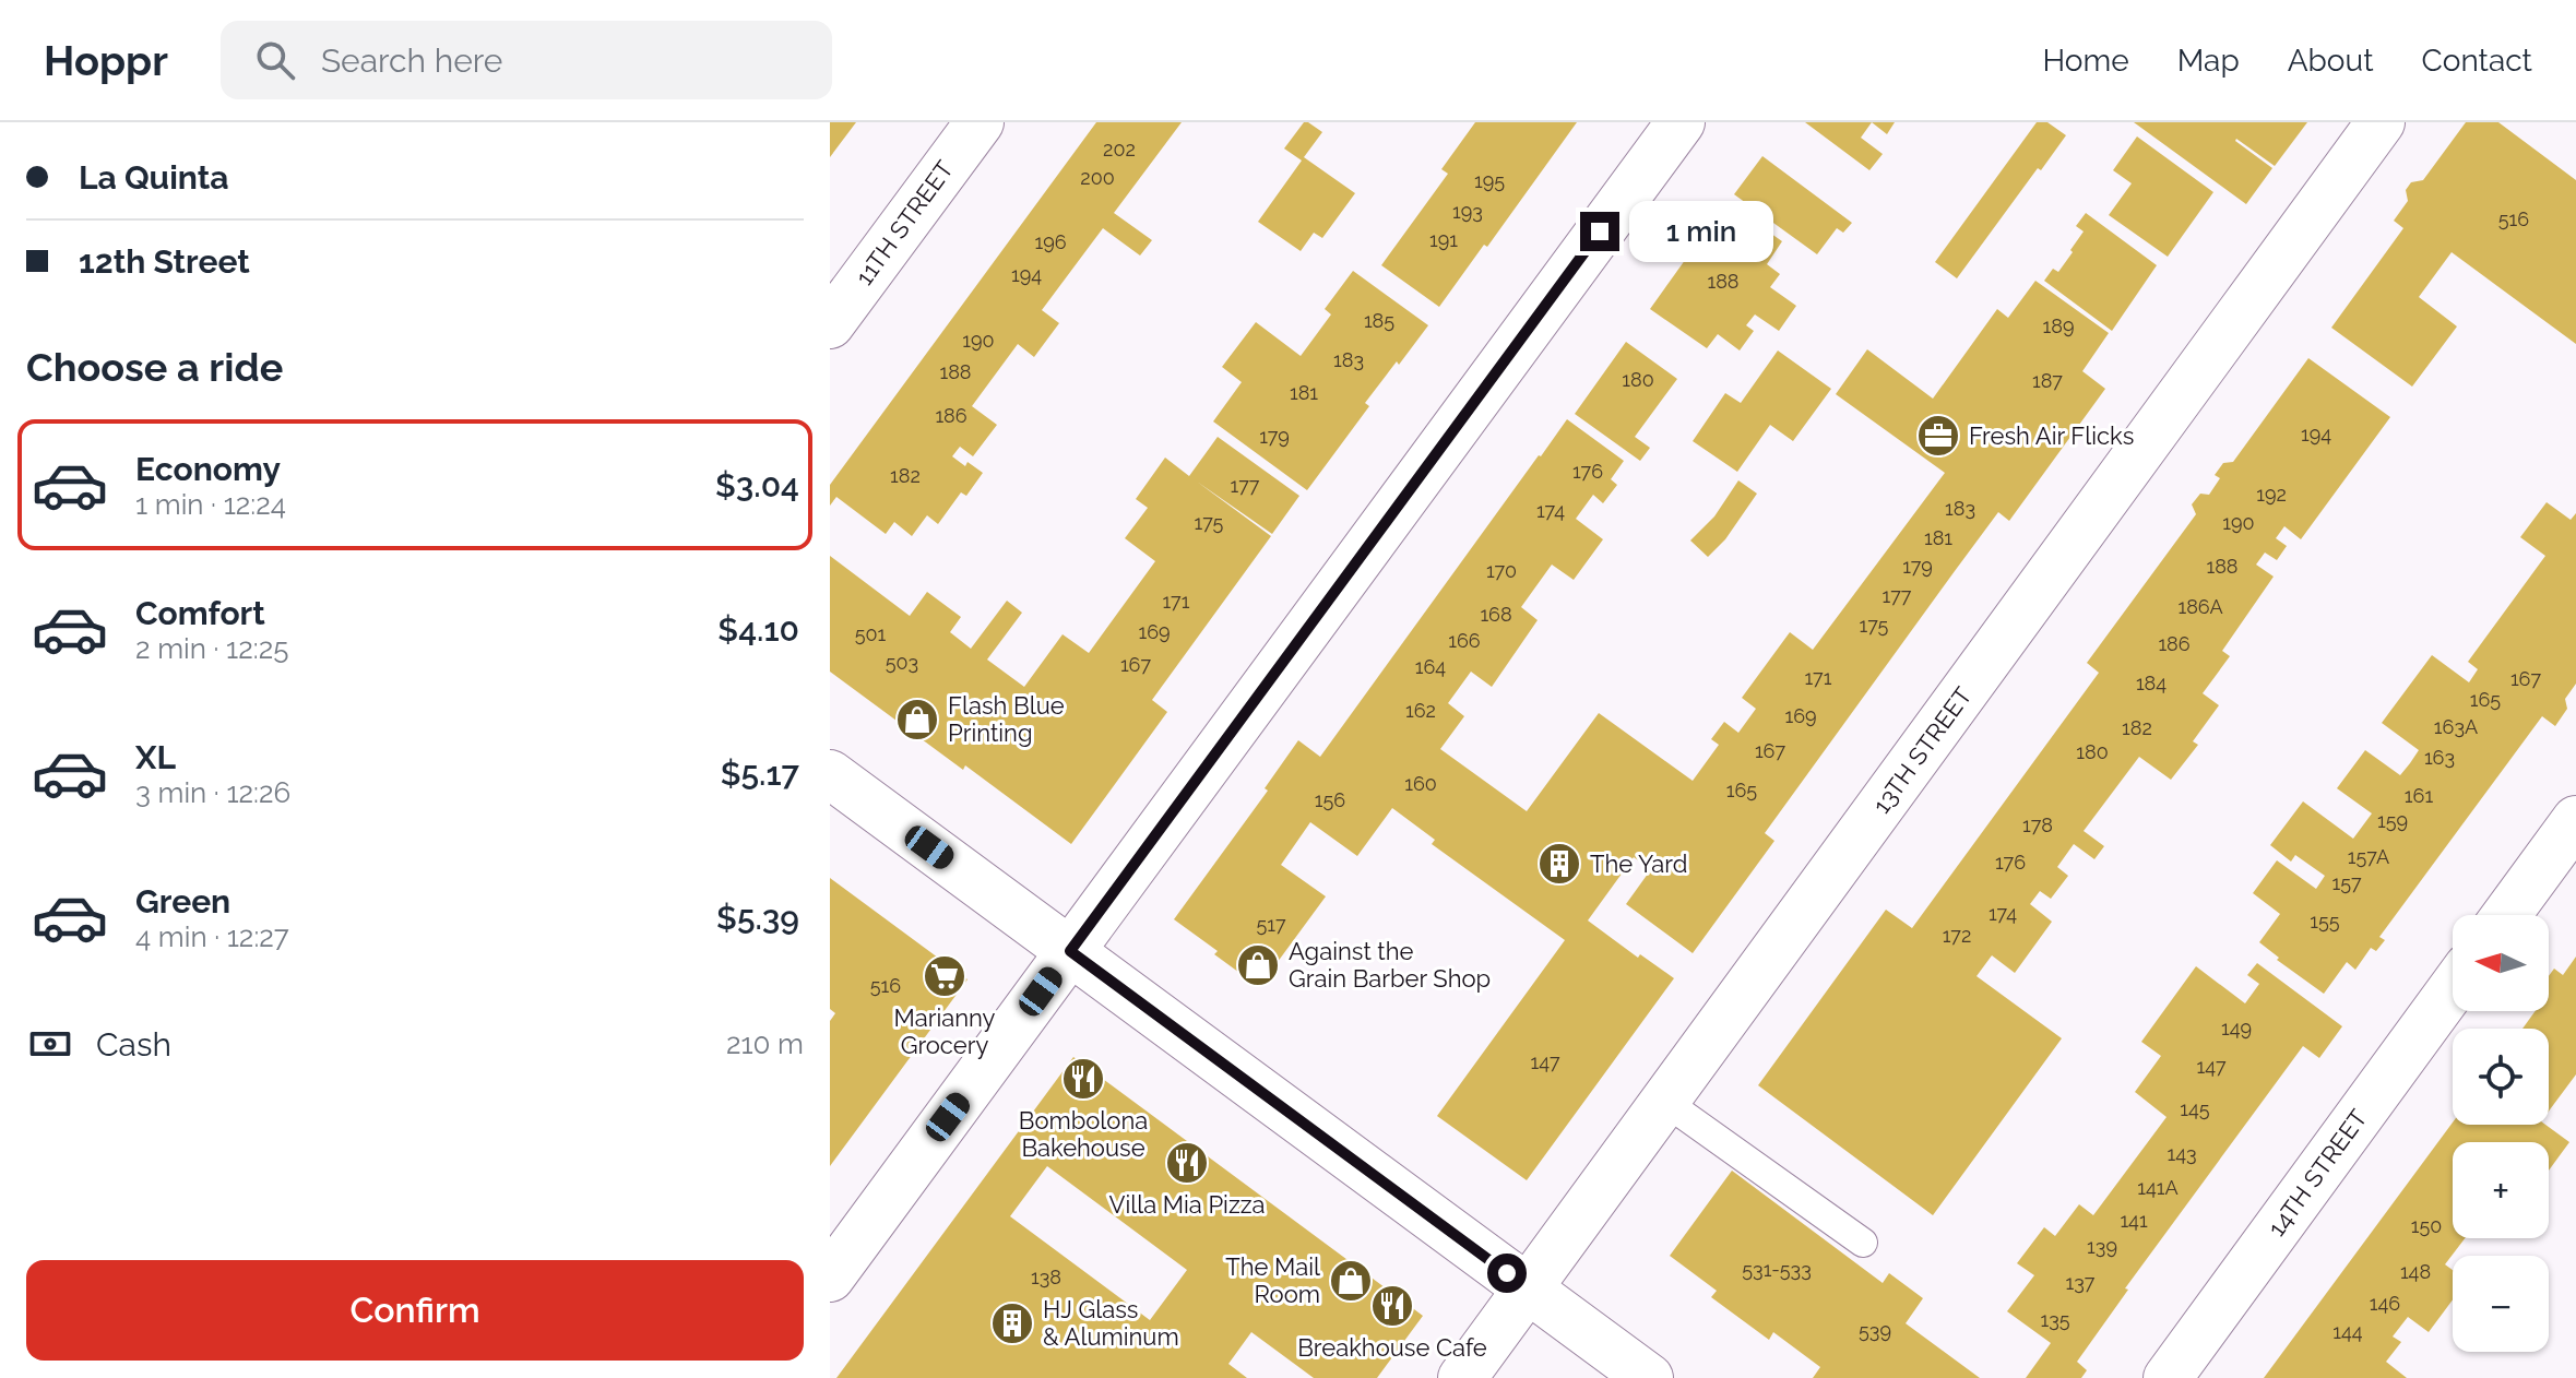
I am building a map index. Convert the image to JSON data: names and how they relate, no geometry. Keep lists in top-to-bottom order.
{
  "streets": {
    "street": ["11TH STREET", "13TH STREET", "14TH STREET"]
  },
  "places": {
    "office": ["Fresh Air Flicks"],
    "shop": ["Flash Blue Printing", "Against the Grain Barber Shop", "The Mail Room"],
    "building": ["The Yard", "HJ Glass & Aluminum"],
    "supermarket": ["Marianny Grocery"],
    "restaurant": ["Bombolona Bakehouse", "Villa Mia Pizza", "Breakhouse Cafe"]
  },
  "house_numbers": [
    "202",
    "200",
    "195",
    "193",
    "516",
    "191",
    "196",
    "194",
    "188",
    "185",
    "189",
    "190",
    "183",
    "188",
    "180",
    "187",
    "181",
    "186",
    "194",
    "179",
    "176",
    "182",
    "177",
    "192",
    "183",
    "174",
    "175",
    "190",
    "181",
    "179",
    "188",
    "170",
    "177",
    "171",
    "186A",
    "168",
    "175",
    "169",
    "501",
    "166",
    "186",
    "503",
    "167",
    "164",
    "171",
    "167",
    "184",
    "165",
    "162",
    "169",
    "163A",
    "182",
    "167",
    "180",
    "163",
    "160",
    "165",
    "161",
    "156",
    "159",
    "178",
    "157A",
    "176",
    "157",
    "174",
    "155",
    "517",
    "172",
    "516",
    "149",
    "147",
    "147",
    "145",
    "143",
    "141A",
    "141",
    "150",
    "139",
    "531-533",
    "148",
    "138",
    "137",
    "146",
    "135",
    "539",
    "144"
  ],
  "north": "left",
  "page": {
    "header": "Hoppr",
    "search": "Search here",
    "nav": [
      "Home",
      "Map",
      "About",
      "Contact"
    ],
    "banner": ["La Quinta", "12th Street"],
    "bubble": "1 min",
    "heading": "Choose a ride",
    "list": [
      {
        "name": "Economy",
        "note": "1 min · 12:24",
        "value": "$3.04"
      },
      {
        "name": "Comfort",
        "note": "2 min · 12:25",
        "value": "$4.10"
      },
      {
        "name": "XL",
        "note": "3 min · 12:26",
        "value": "$5.17"
      },
      {
        "name": "Green",
        "note": "4 min · 12:27",
        "value": "$5.39"
      }
    ],
    "map_buttons": ["+", "−"],
    "pay": ["Cash", "210 m"],
    "buttons": "Confirm"
  }
}
